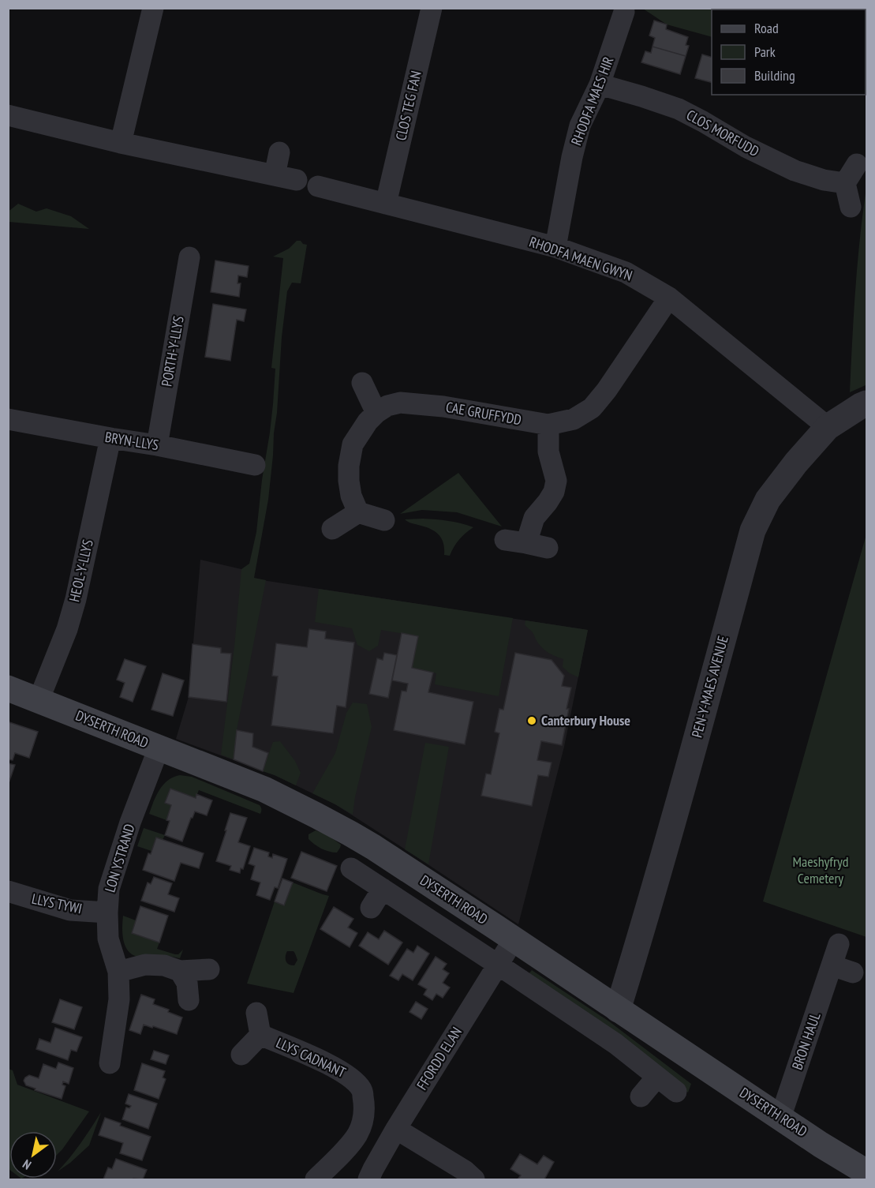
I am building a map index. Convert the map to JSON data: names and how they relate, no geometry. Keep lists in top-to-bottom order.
{
  "streets": {
    "main road": ["DYSERTH ROAD"],
    "street": [
      "RHODFA MAES HIR",
      "CLOS TEG FAN",
      "CLOS MORFUDD",
      "RHODFA MAEN GWYN",
      "PORTH-Y-LLYS",
      "CAE GRUFFYDD",
      "BRYN-LLYS",
      "HEOL-Y-LLYS",
      "PEN-Y-MAES AVENUE",
      "LON YSTRAND",
      "LLYS TYWI",
      "BRON HAUL",
      "LLYS CADNANT",
      "FFORDD ELAN"
    ]
  },
  "crossings": [
    ["RHODFA MAES HIR", "CLOS MORFUDD"],
    ["RHODFA MAES HIR", "RHODFA MAEN GWYN"],
    ["CLOS TEG FAN", "RHODFA MAEN GWYN"],
    ["RHODFA MAEN GWYN", "CAE GRUFFYDD"],
    ["RHODFA MAEN GWYN", "PEN-Y-MAES AVENUE"],
    ["PORTH-Y-LLYS", "BRYN-LLYS"],
    ["BRYN-LLYS", "HEOL-Y-LLYS"],
    ["HEOL-Y-LLYS", "DYSERTH ROAD"],
    ["PEN-Y-MAES AVENUE", "DYSERTH ROAD"],
    ["DYSERTH ROAD", "LON YSTRAND"],
    ["DYSERTH ROAD", "BRON HAUL"],
    ["DYSERTH ROAD", "FFORDD ELAN"],
    ["LON YSTRAND", "LLYS TYWI"]
  ],
  "parks": ["Maeshyfryd Cemetery"],
  "places": ["Canterbury House"],
  "legend": ["Road", "Park", "Building"],
  "north": "bottom left"
}
